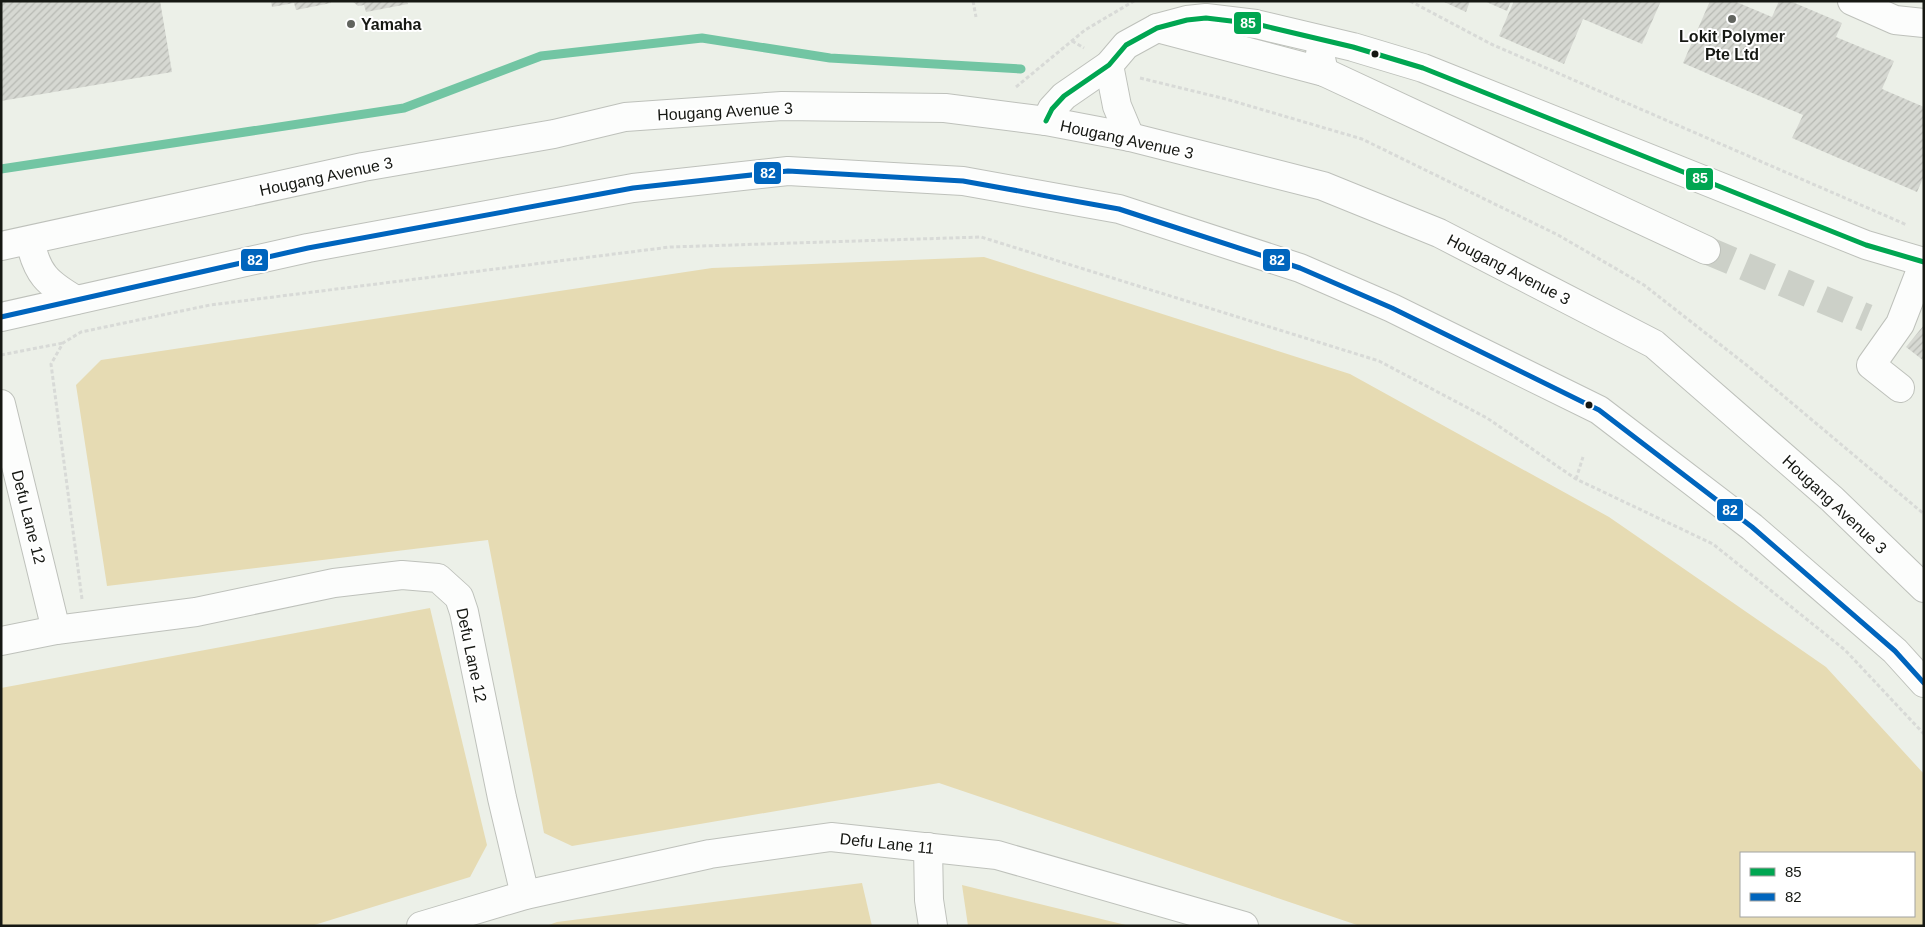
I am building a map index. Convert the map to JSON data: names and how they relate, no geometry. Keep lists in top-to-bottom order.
{
  "streets": {
    "main road": ["Hougang Avenue 3", "Defu Lane 12", "Defu Lane 11"]
  },
  "crossings": [
    ["Defu Lane 12", "Defu Lane 11"]
  ],
  "places": ["Lokit Polymer Pte Ltd", "Yamaha"],
  "lines": ["transit line 85", "transit line 82"],
  "legend": ["85", "82"]
}
